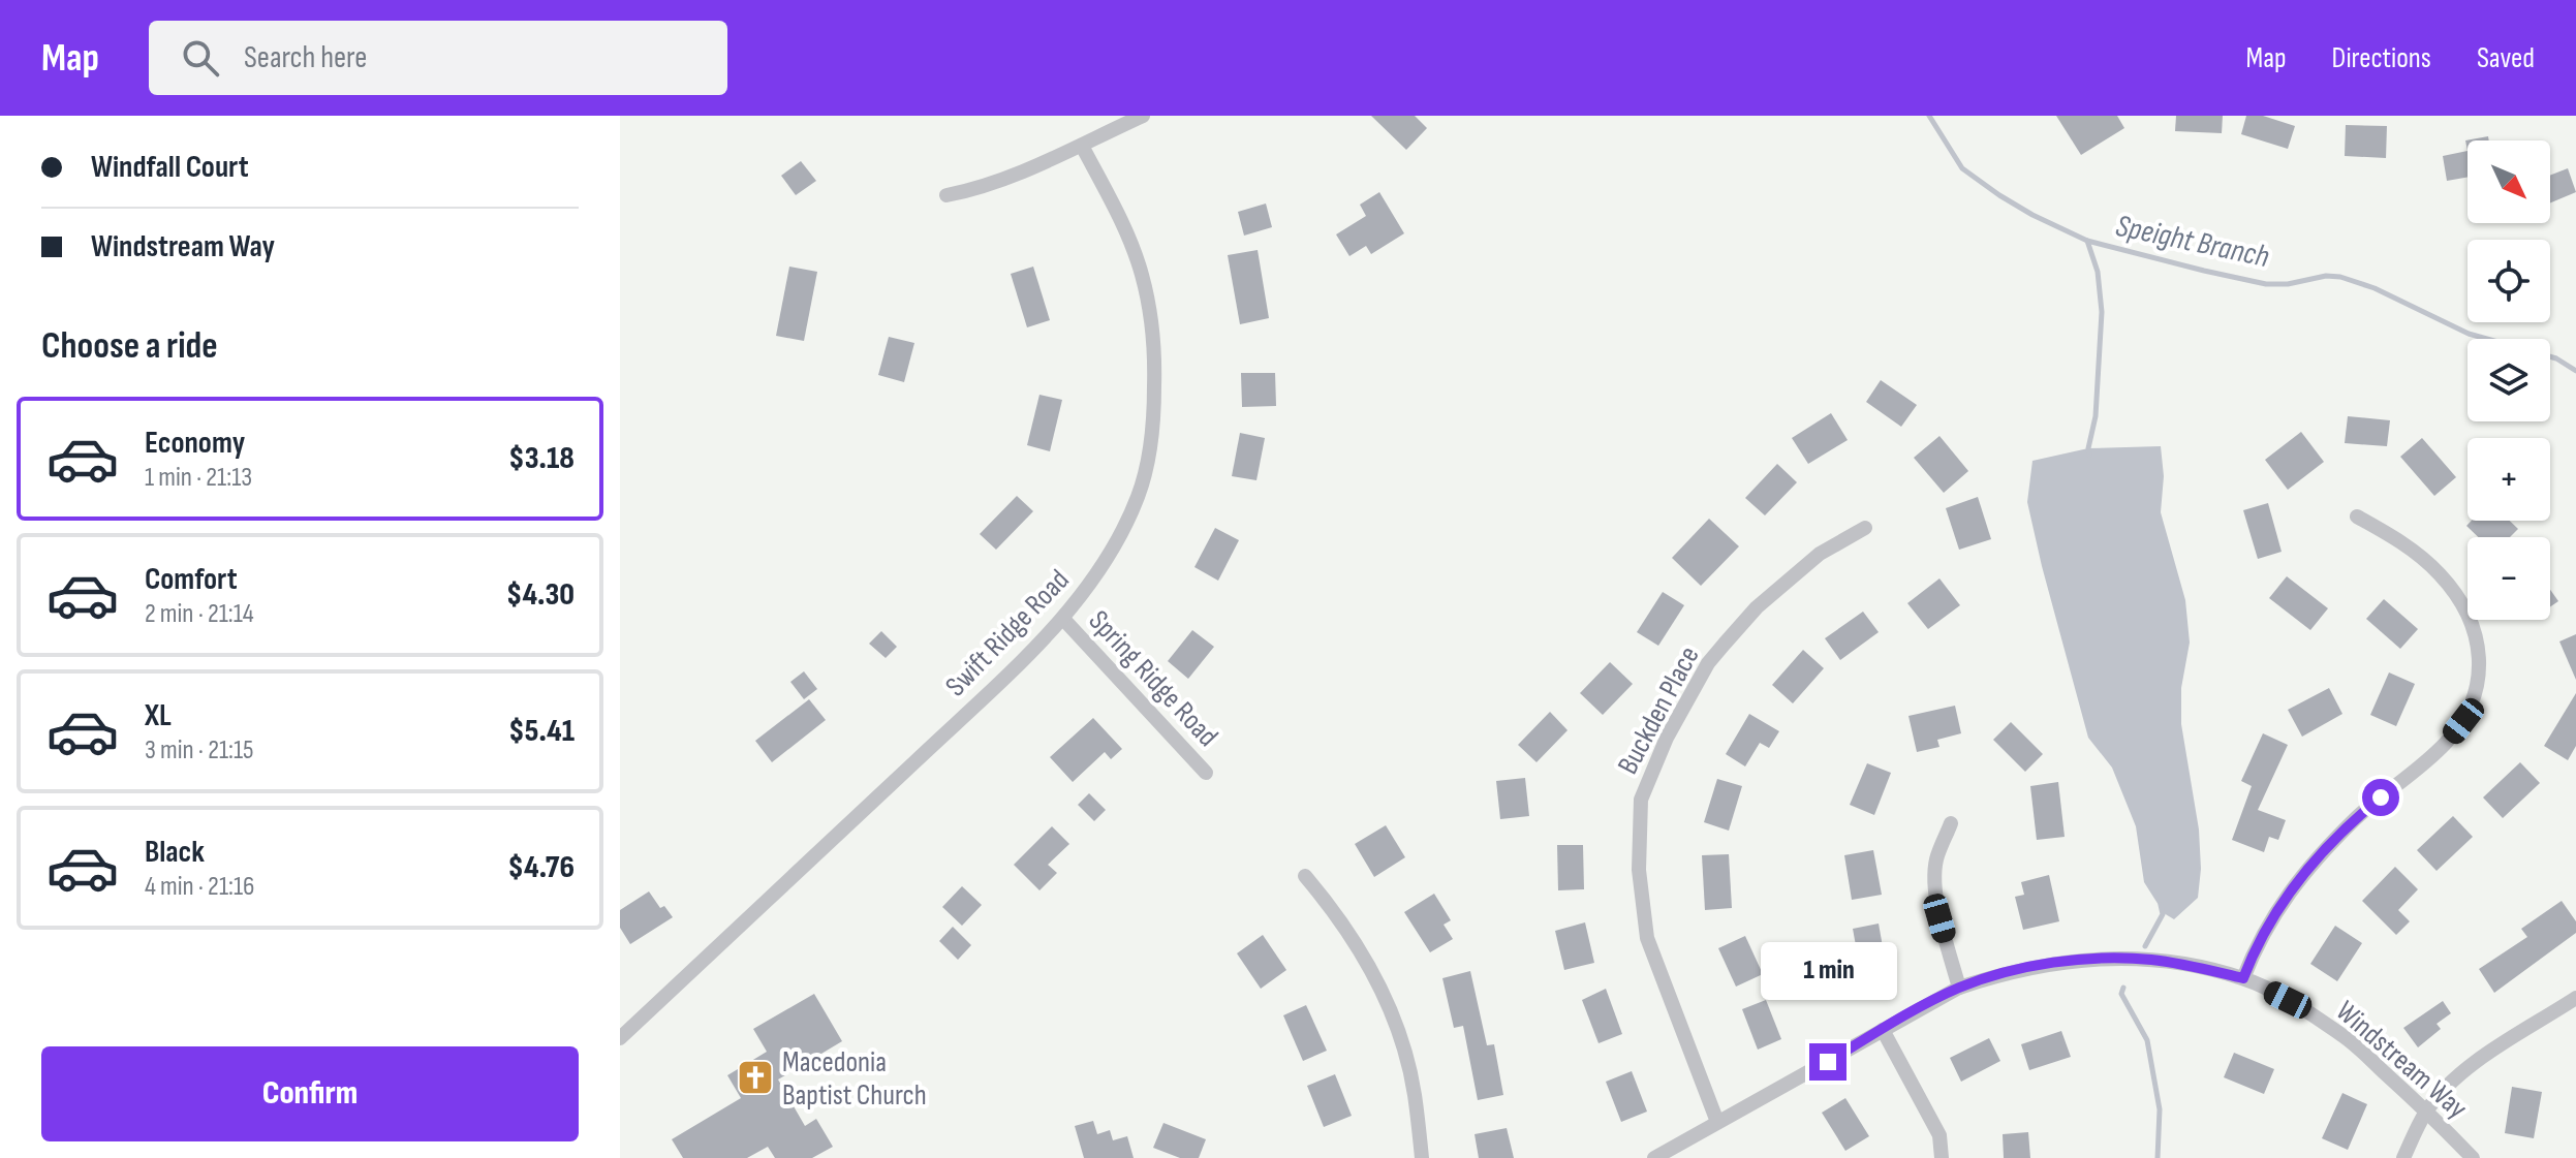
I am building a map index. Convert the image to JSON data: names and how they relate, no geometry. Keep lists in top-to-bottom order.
{
  "streets": {
    "street": [
      "Swift Ridge Road",
      "Spring Ridge Road",
      "Buckden Place",
      "Windstream Way"
    ]
  },
  "crossings": [
    ["Swift Ridge Road", "Spring Ridge Road"],
    ["Buckden Place", "Windstream Way"]
  ],
  "water": ["Speight Branch"],
  "places": {
    "church": ["Macedonia Baptist Church"]
  },
  "north": "bottom right",
  "page": {
    "header": "Map",
    "search": "Search here",
    "nav": ["Map", "Directions", "Saved"],
    "banner": ["Windfall Court", "Windstream Way"],
    "map_buttons": ["+", "−"],
    "heading": "Choose a ride",
    "list": [
      {
        "name": "Economy",
        "note": "1 min · 21:13",
        "value": "$3.18"
      },
      {
        "name": "Comfort",
        "note": "2 min · 21:14",
        "value": "$4.30"
      },
      {
        "name": "XL",
        "note": "3 min · 21:15",
        "value": "$5.41"
      },
      {
        "name": "Black",
        "note": "4 min · 21:16",
        "value": "$4.76"
      }
    ],
    "bubble": "1 min",
    "buttons": "Confirm"
  }
}
